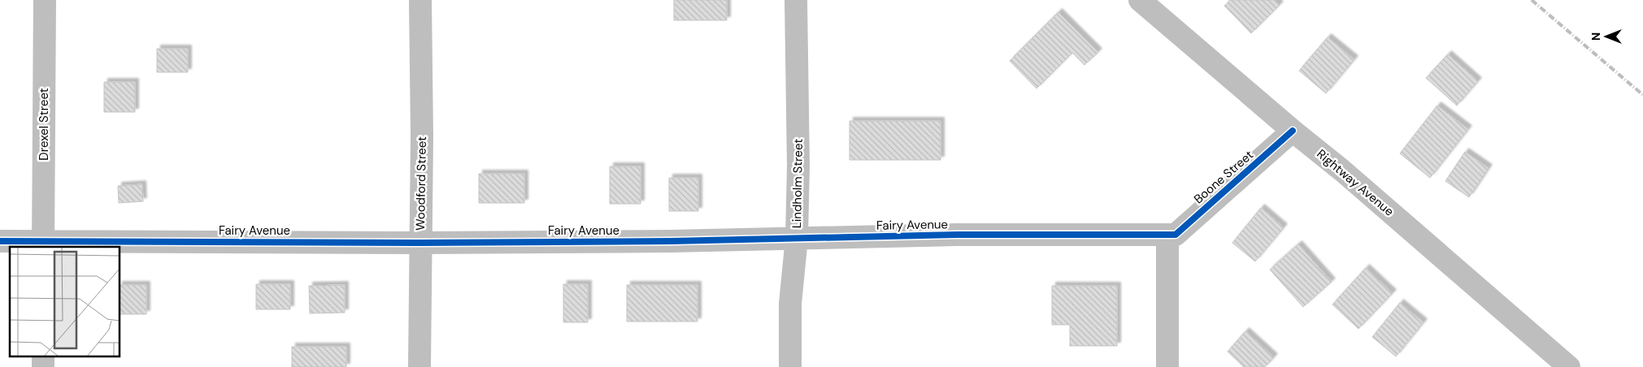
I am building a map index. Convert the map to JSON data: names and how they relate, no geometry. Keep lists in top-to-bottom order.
{
  "streets": {
    "street": [
      "Drexel Street",
      "Boone Street",
      "Rightway Avenue",
      "Woodford Street",
      "Lindholm Street",
      "Fairy Avenue"
    ]
  },
  "crossings": [
    ["Drexel Street", "Fairy Avenue"],
    ["Boone Street", "Rightway Avenue"],
    ["Boone Street", "Fairy Avenue"],
    ["Woodford Street", "Fairy Avenue"],
    ["Lindholm Street", "Fairy Avenue"]
  ],
  "north": "left"
}
